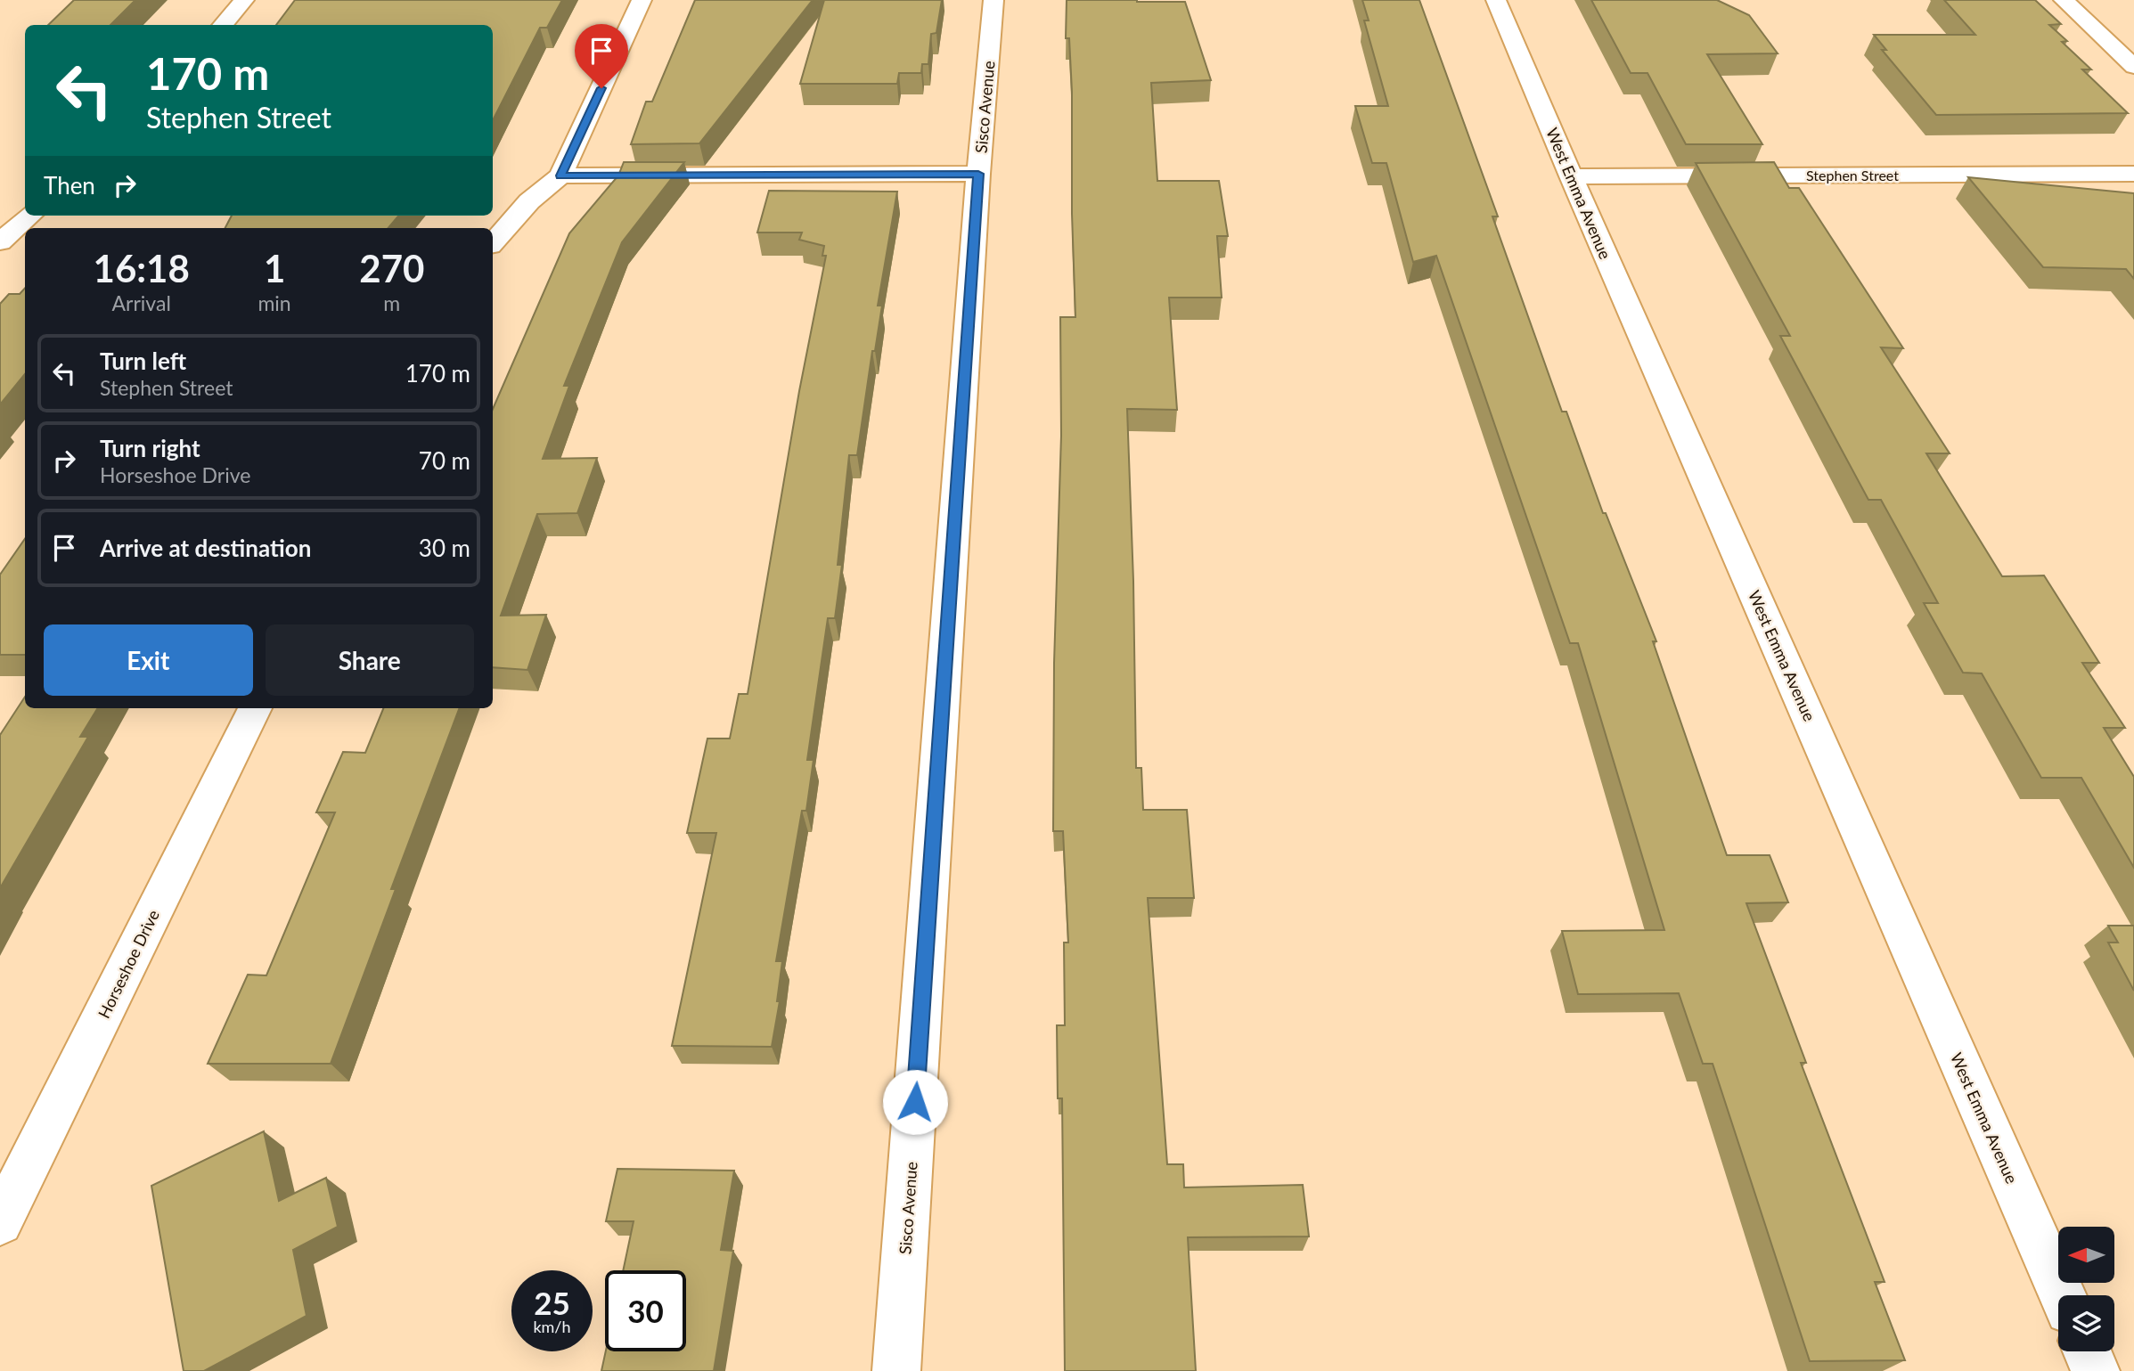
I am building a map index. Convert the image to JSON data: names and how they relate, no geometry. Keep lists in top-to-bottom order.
{
  "streets": {
    "street": [
      "Sisco Avenue",
      "Stephen Street",
      "West Emma Avenue",
      "Horseshoe Drive"
    ]
  },
  "crossings": [
    ["Stephen Street", "West Emma Avenue"]
  ],
  "north": "left",
  "page": {
    "turn": ["170 m", "Stephen Street"],
    "then": "Then",
    "eta": [
      "16:18",
      "Arrival",
      "1",
      "min",
      "270",
      "m"
    ],
    "list": [
      {
        "name": "Turn left",
        "note": "Stephen Street",
        "value": "170 m"
      },
      {
        "name": "Turn right",
        "note": "Horseshoe Drive",
        "value": "70 m"
      },
      {
        "name": "Arrive at destination",
        "value": "30 m"
      }
    ],
    "buttons": ["Exit", "Share"],
    "speed": "25 km/h",
    "limit": "30"
  }
}
